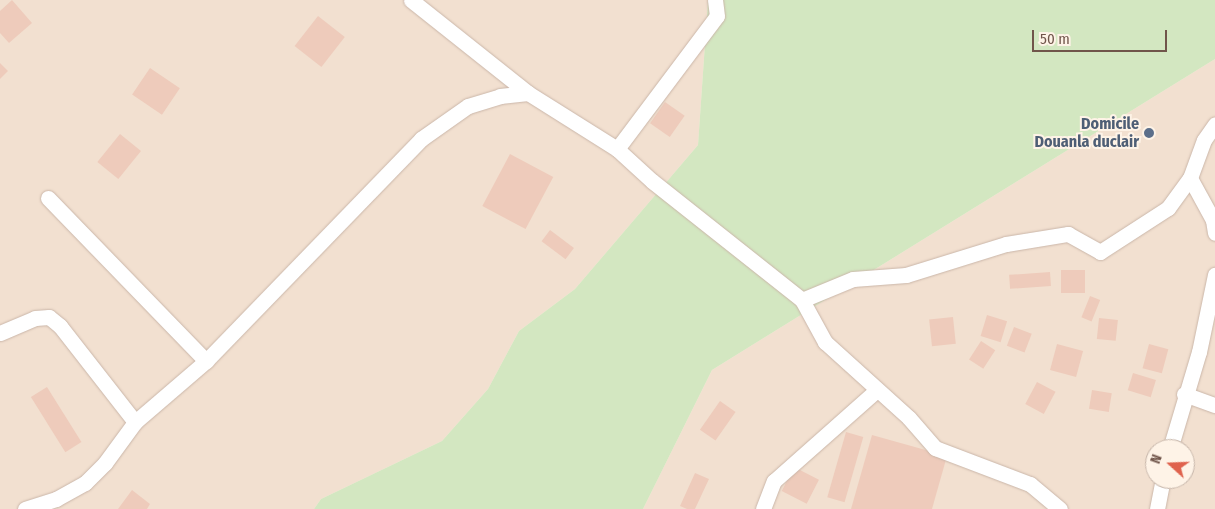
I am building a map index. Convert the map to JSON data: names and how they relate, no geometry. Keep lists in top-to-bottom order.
{
  "places": ["Domicile Douanla duclair"],
  "scale_bar": "50 m",
  "north": "left"
}
